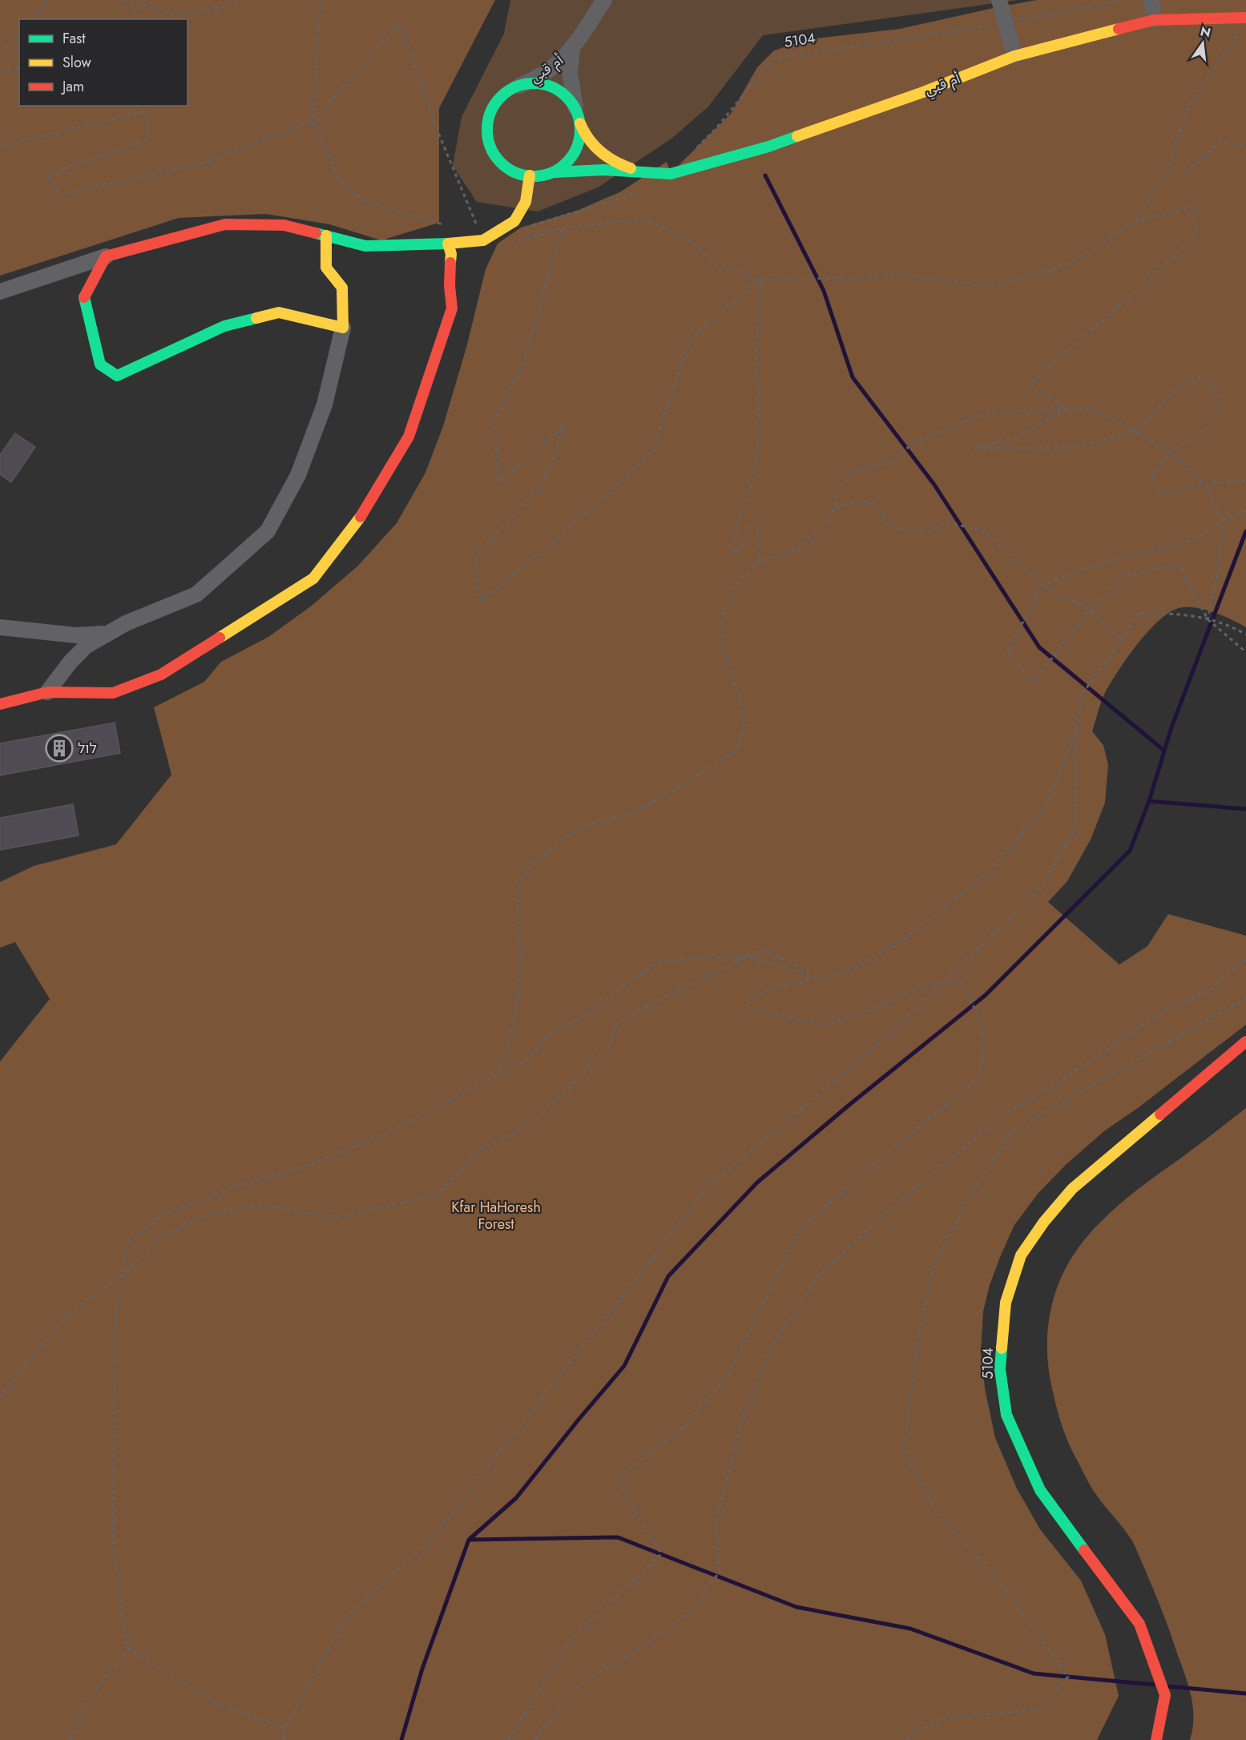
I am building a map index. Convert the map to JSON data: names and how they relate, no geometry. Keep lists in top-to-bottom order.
{
  "streets": {
    "street": ["5104", "أم قبي"]
  },
  "parks": ["Kfar HaHoresh Forest"],
  "places": {
    "building": ["לול"]
  },
  "legend": ["Fast", "Slow", "Jam"],
  "north": "top"
}
